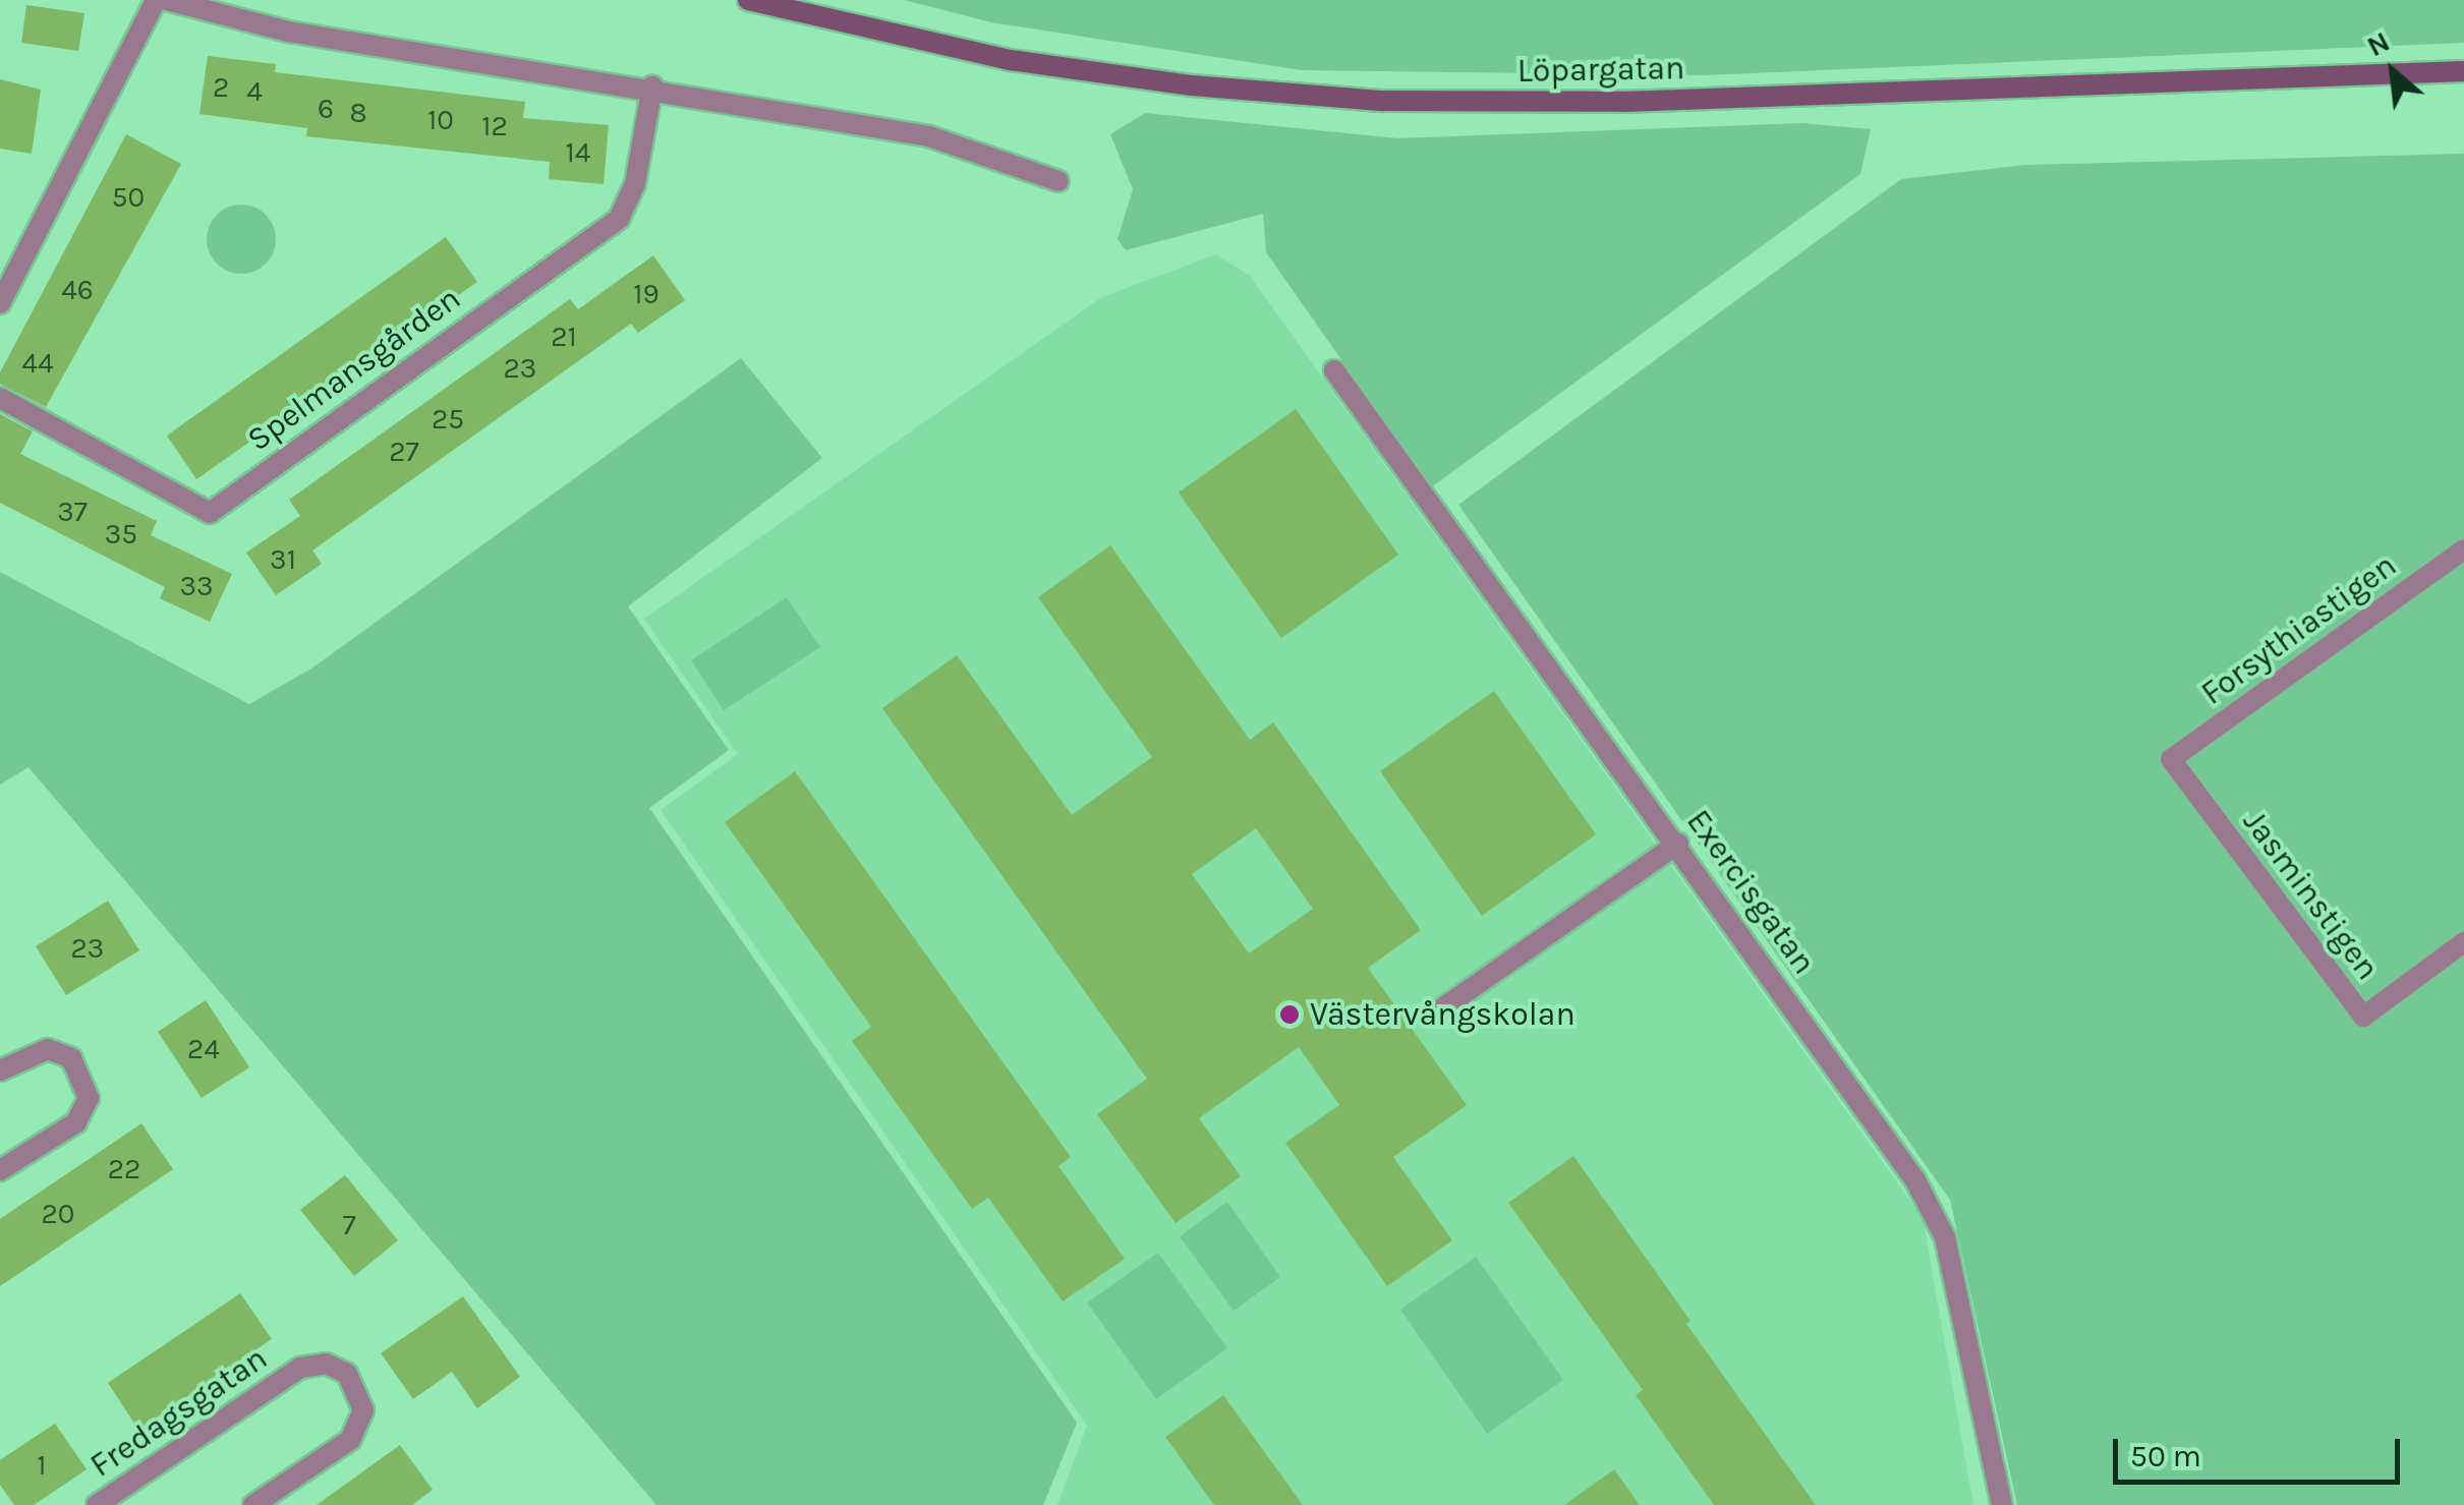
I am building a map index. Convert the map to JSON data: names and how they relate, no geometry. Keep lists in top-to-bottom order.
{
  "streets": {
    "street": [
      "Löpargatan",
      "Spelmansgården",
      "Forsythiastigen",
      "Exercisgatan",
      "Jasminstigen",
      "Fredagsgatan"
    ]
  },
  "crossings": [
    ["Forsythiastigen", "Jasminstigen"]
  ],
  "places": ["Västervångskolan"],
  "house_numbers": [
    "2",
    "4",
    "6",
    "8",
    "10",
    "12",
    "14",
    "50",
    "46",
    "19",
    "21",
    "44",
    "23",
    "25",
    "27",
    "37",
    "35",
    "31",
    "33",
    "23",
    "24",
    "22",
    "20",
    "7",
    "1"
  ],
  "scale_bar": "50 m",
  "north": "top left"
}
